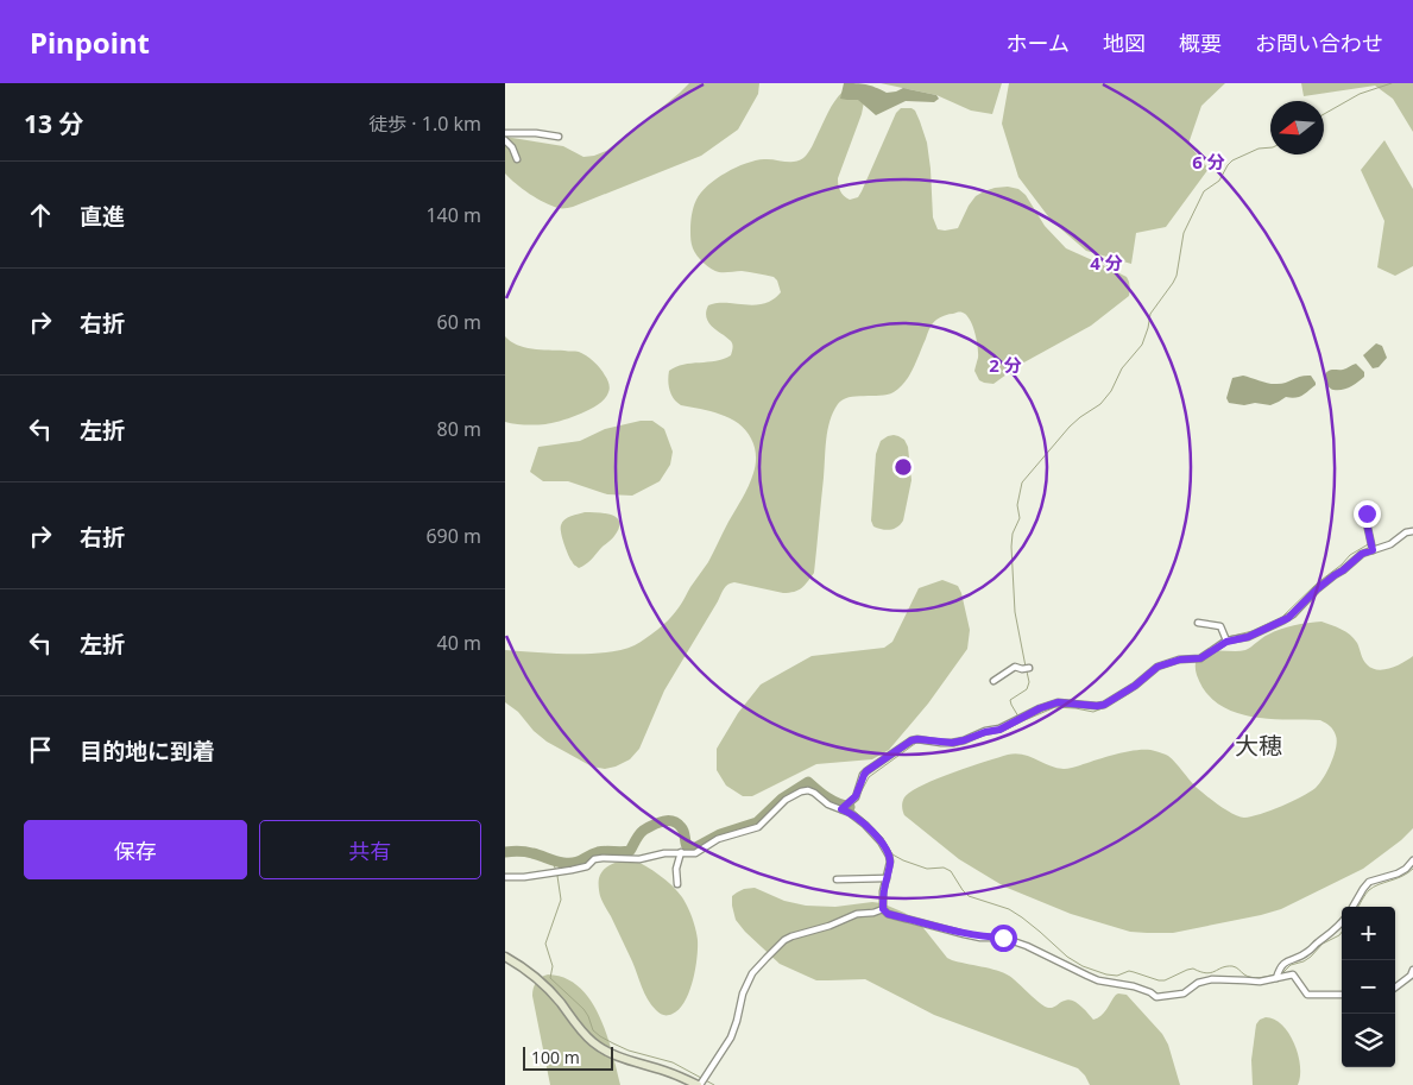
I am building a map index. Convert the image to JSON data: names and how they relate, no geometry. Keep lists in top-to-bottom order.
{
  "districts": ["大穂"],
  "scale_bar": "100 m",
  "north": "left",
  "page": {
    "header": "Pinpoint",
    "nav": [
      "ホーム",
      "地図",
      "概要",
      "お問い合わせ"
    ],
    "heading": ["13 分", "徒歩 · 1.0 km"],
    "list": [
      ["直進", "140 m"],
      ["右折", "60 m"],
      ["左折", "80 m"],
      ["右折", "690 m"],
      ["左折", "40 m"],
      "目的地に到着"
    ],
    "buttons": ["保存", "共有"],
    "map_buttons": ["+", "−"],
    "scale": "100 m"
  },
  "rings": ["6 分", "4 分", "2 分"]
}
